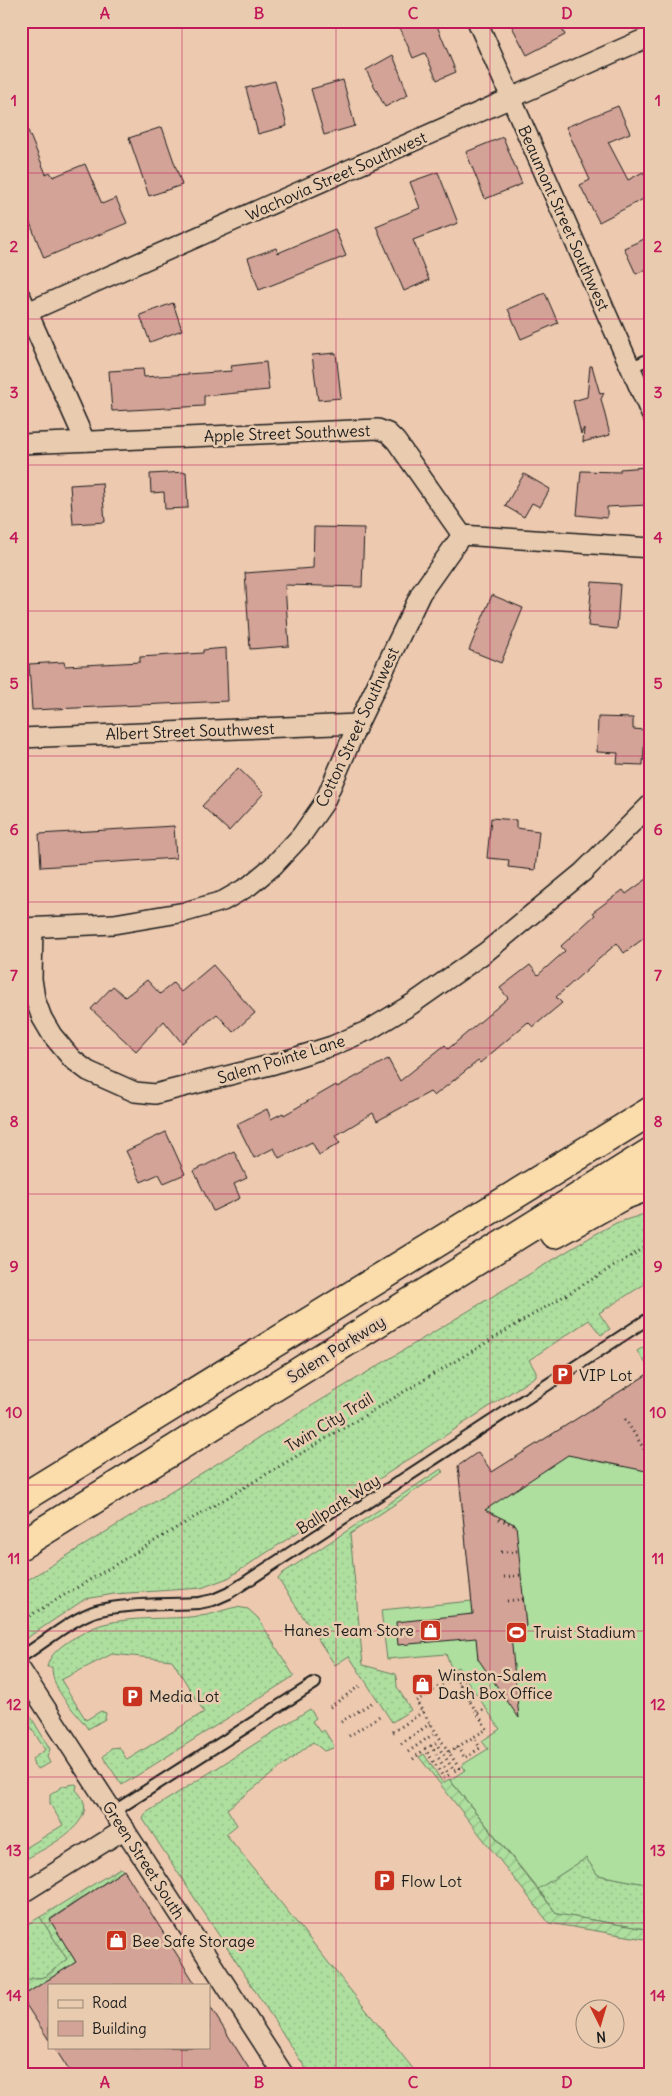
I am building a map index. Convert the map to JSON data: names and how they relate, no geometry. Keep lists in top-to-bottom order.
{
  "streets": {
    "highway": ["Salem Parkway"],
    "street": [
      "Wachovia Street Southwest",
      "Beaumont Street Southwest",
      "Apple Street Southwest",
      "Cotton Street Southwest",
      "Albert Street Southwest",
      "Salem Pointe Lane",
      "Green Street South"
    ],
    "lane": ["Ballpark Way"],
    "path": ["Twin City Trail"]
  },
  "crossings": [
    ["Wachovia Street Southwest", "Beaumont Street Southwest"],
    ["Apple Street Southwest", "Cotton Street Southwest"],
    ["Cotton Street Southwest", "Albert Street Southwest"],
    ["Cotton Street Southwest", "Salem Pointe Lane"]
  ],
  "places": {
    "parking": ["VIP Lot", "Media Lot", "Flow Lot"],
    "shop": ["Hanes Team Store", "Winston-Salem Dash Box Office", "Bee Safe Storage"],
    "sports": ["Truist Stadium"]
  },
  "legend": ["Road", "Building"],
  "north": "bottom",
  "grid": {
    "columns": [
      "A",
      "B",
      "C",
      "D"
    ],
    "rows": [
      "1",
      "2",
      "3",
      "4",
      "5",
      "6",
      "7",
      "8",
      "9",
      "10",
      "11",
      "12",
      "13",
      "14"
    ]
  }
}
